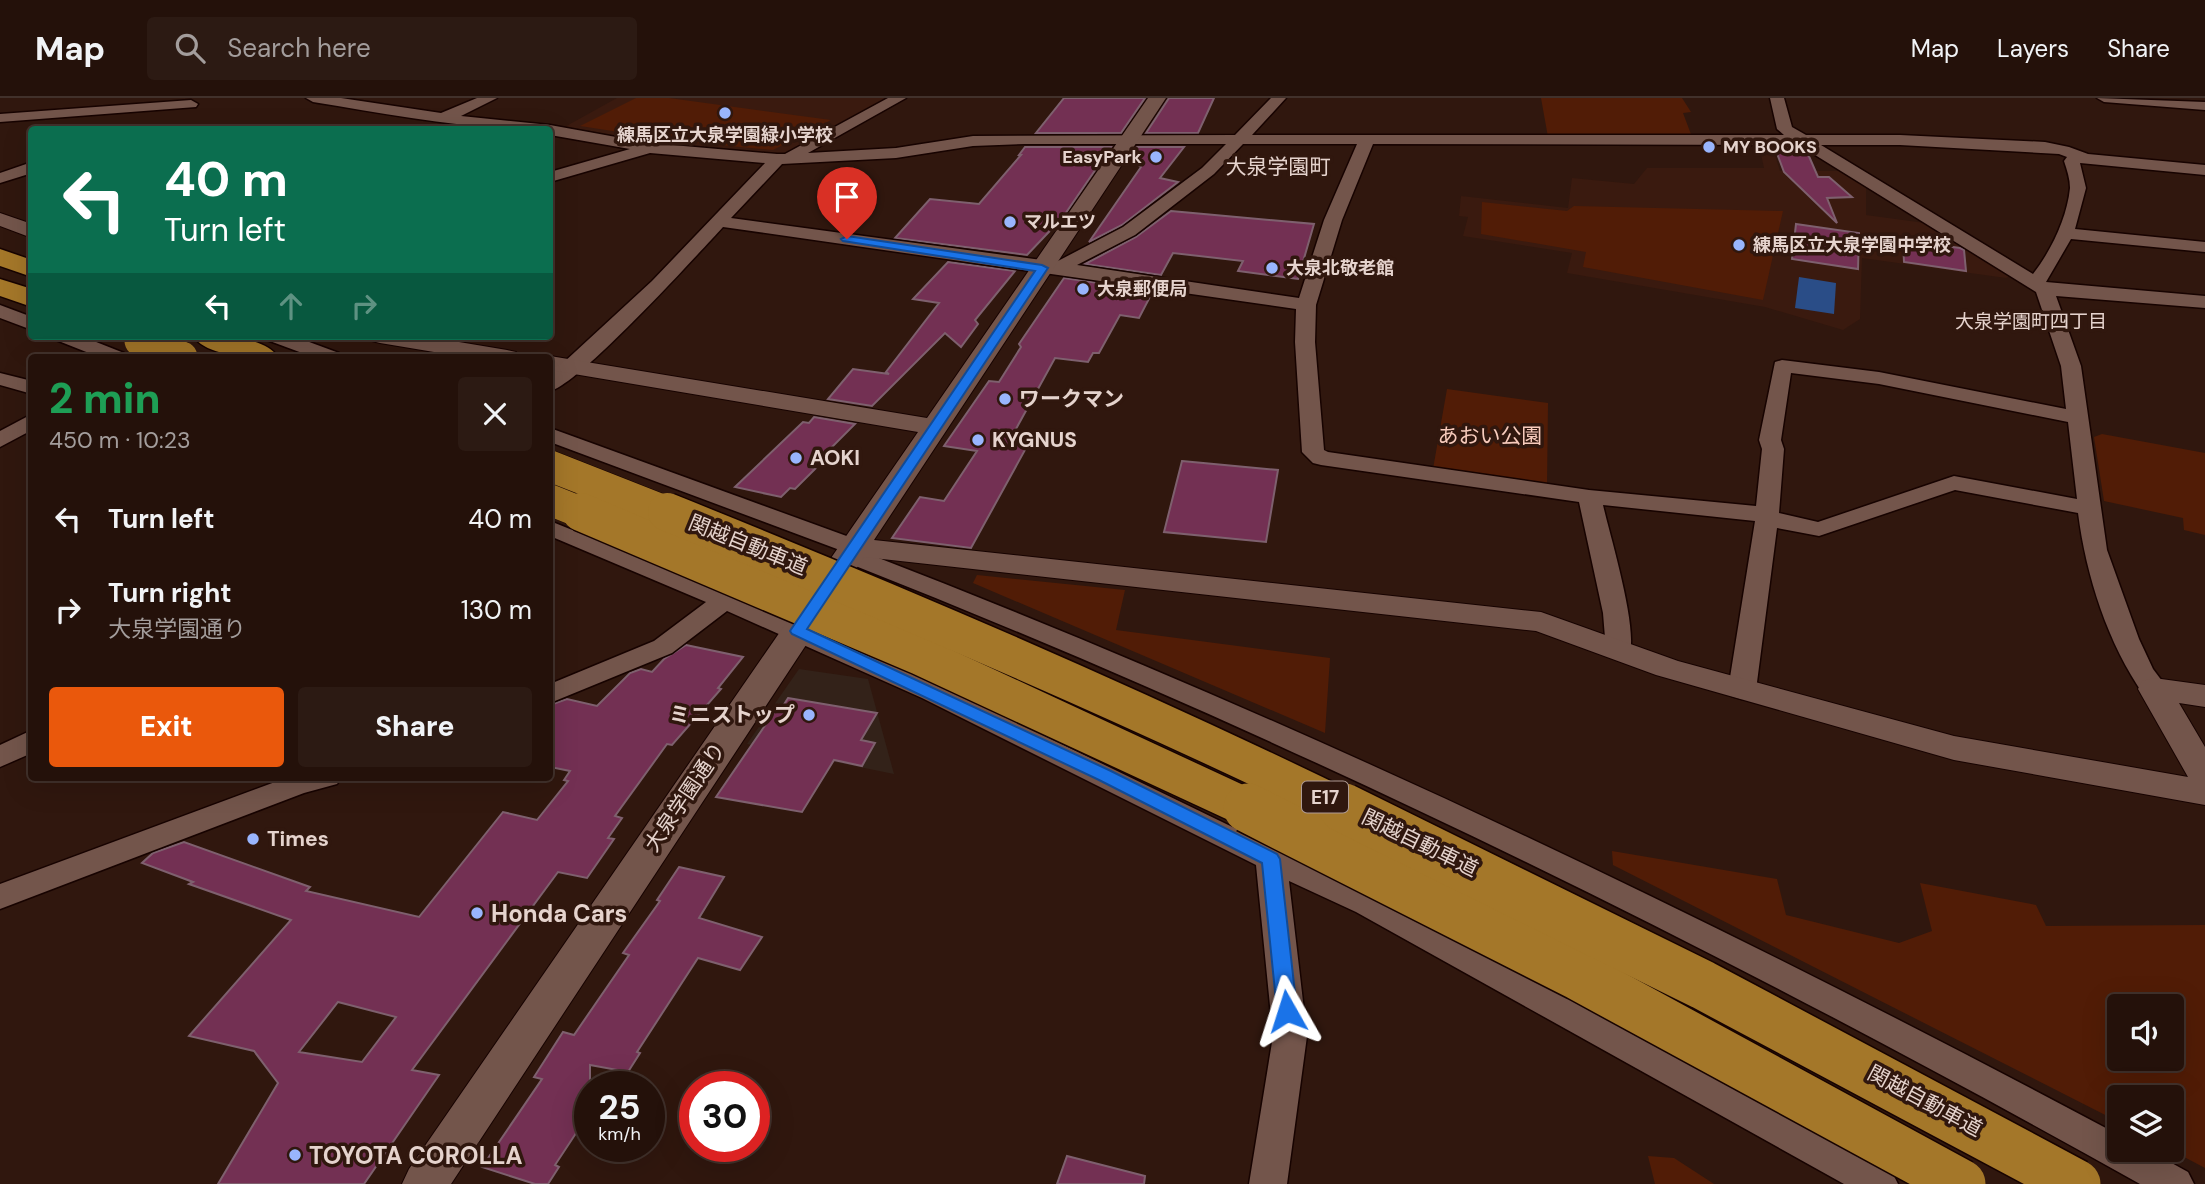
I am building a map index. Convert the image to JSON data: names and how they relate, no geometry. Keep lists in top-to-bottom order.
{
  "streets": {
    "highway": ["関越自動車道", "E17"],
    "street": ["大泉学園通り"]
  },
  "districts": ["大泉学園町", "大泉学園町四丁目"],
  "parks": ["あおい公園"],
  "places": [
    "練馬区立大泉学園緑小学校",
    "MY BOOKS",
    "EasyPark",
    "マルエツ",
    "練馬区立大泉学園中学校",
    "大泉北敬老館",
    "大泉郵便局",
    "ワークマン",
    "KYGNUS",
    "AOKI",
    "ミニストップ",
    "Times",
    "Honda Cars",
    "TOYOTA COROLLA"
  ],
  "page": {
    "header": "Map",
    "search": "Search here",
    "nav": ["Map", "Layers", "Share"],
    "turn": ["40 m", "Turn left"],
    "heading": ["2 min", "450 m · 10:23"],
    "list": [
      {
        "name": "Turn left",
        "value": "40 m"
      },
      {
        "name": "Turn right",
        "note": "大泉学園通り",
        "value": "130 m"
      }
    ],
    "buttons": ["Exit", "Share"],
    "speed": "25 km/h",
    "limit": "30"
  }
}
